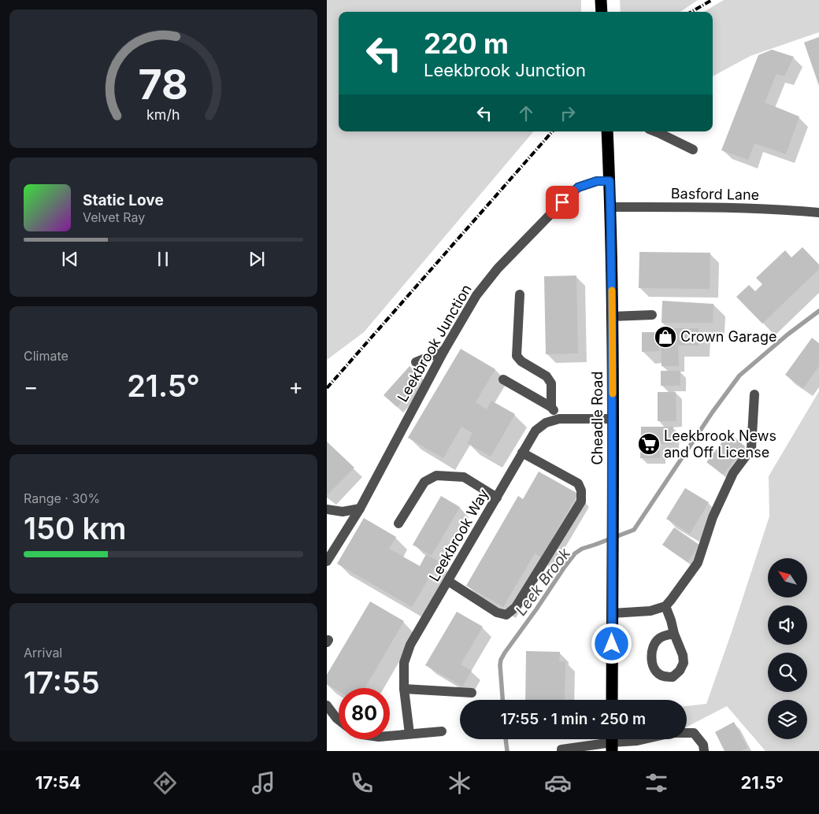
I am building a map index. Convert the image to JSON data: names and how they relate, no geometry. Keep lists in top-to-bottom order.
{
  "streets": {
    "highway": ["Cheadle Road"],
    "street": ["Basford Lane", "Leekbrook Junction", "Leekbrook Way"]
  },
  "crossings": [
    ["Basford Lane", "Cheadle Road"],
    ["Leekbrook Junction", "Cheadle Road"],
    ["Cheadle Road", "Leekbrook Way"]
  ],
  "water": ["Leek Brook"],
  "places": {
    "shop": ["Crown Garage"],
    "supermarket": ["Leekbrook News and Off License"]
  },
  "north": "top left",
  "page": {
    "turn": ["220 m", "Leekbrook Junction"],
    "song": ["Static Love", "Velvet Ray"],
    "tile": [
      "Climate",
      ["Range · 30%", "150 km"],
      ["Arrival", "17:55"]
    ],
    "heat": ["−", "21.5°", "+"],
    "limit": "80",
    "trip": "17:55 · 1 min · 250 m",
    "tabs": ["17:54", "21.5°"],
    "gauge": ["78", "km/h"]
  }
}
